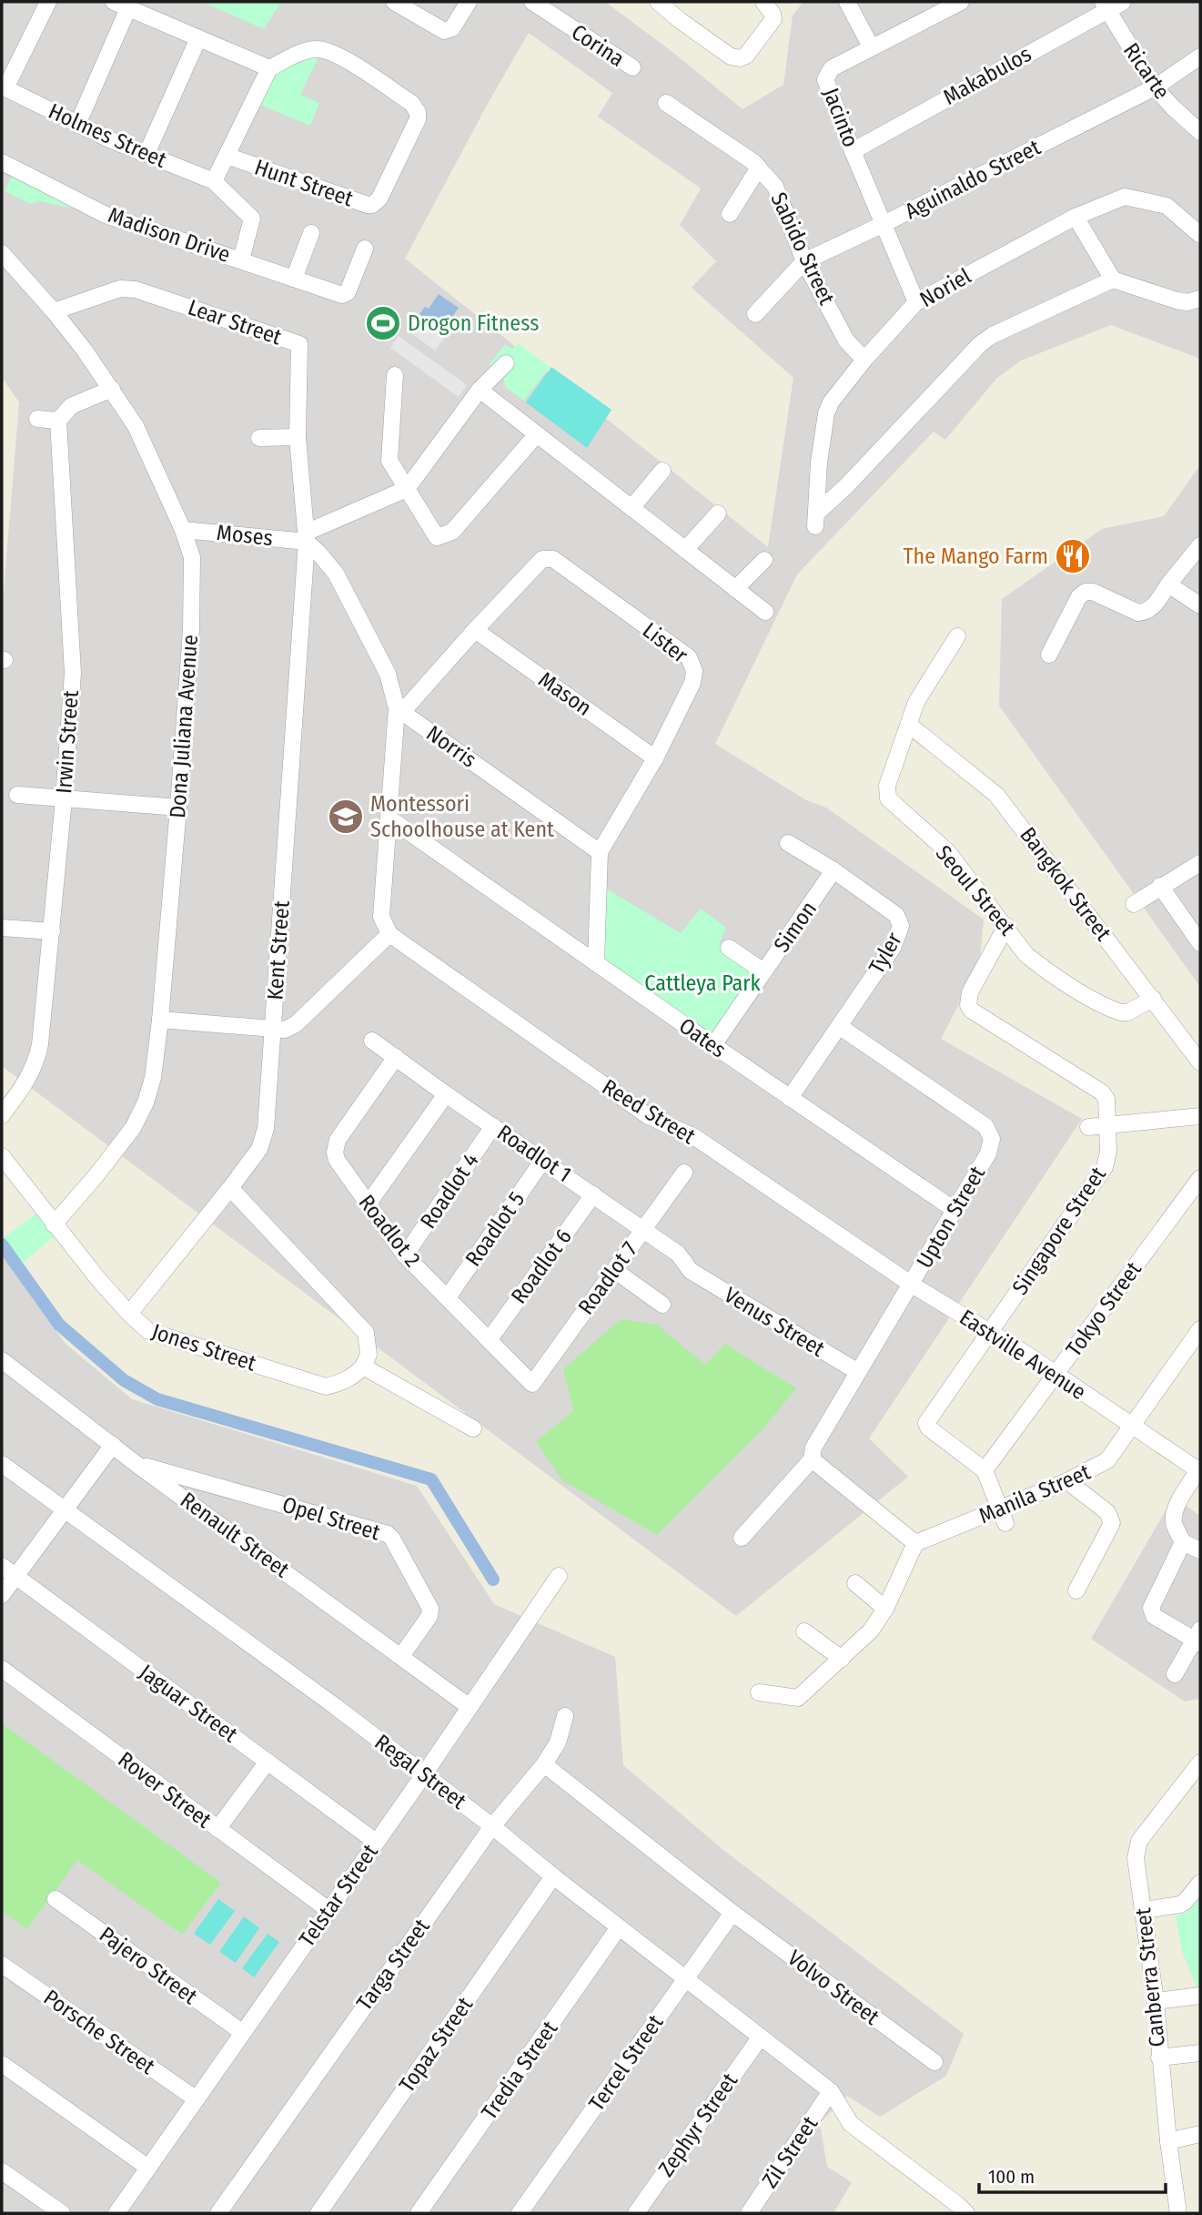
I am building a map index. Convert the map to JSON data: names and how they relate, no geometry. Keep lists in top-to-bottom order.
{
  "streets": {
    "street": [
      "Corina",
      "Ricarte",
      "Makabulos",
      "Jacinto",
      "Holmes Street",
      "Aguinaldo Street",
      "Hunt Street",
      "Madison Drive",
      "Sabido Street",
      "Noriel",
      "Lear Street",
      "Moses",
      "Lister",
      "Mason",
      "Dona Juliana Avenue",
      "Irwin Street",
      "Norris",
      "Bangkok Street",
      "Seoul Street",
      "Simon",
      "Kent Street",
      "Tyler",
      "Oates",
      "Reed Street",
      "Roadlot 1",
      "Roadlot 4",
      "Upton Street",
      "Roadlot 5",
      "Roadlot 2",
      "Singapore Street",
      "Roadlot 6",
      "Roadlot 7",
      "Tokyo Street",
      "Venus Street",
      "Jones Street",
      "Eastville Avenue",
      "Manila Street",
      "Opel Street",
      "Renault Street",
      "Jaguar Street",
      "Regal Street",
      "Rover Street",
      "Telstar Street",
      "Targa Street",
      "Pajero Street",
      "Canberra Street",
      "Volvo Street",
      "Porsche Street",
      "Topaz Street",
      "Tercel Street",
      "Tredia Street",
      "Zephyr Street",
      "Zil Street"
    ]
  },
  "crossings": [
    ["Ricarte", "Makabulos"],
    ["Ricarte", "Aguinaldo Street"],
    ["Makabulos", "Jacinto"],
    ["Jacinto", "Aguinaldo Street"],
    ["Jacinto", "Noriel"],
    ["Aguinaldo Street", "Sabido Street"],
    ["Sabido Street", "Noriel"],
    ["Lear Street", "Moses"],
    ["Lear Street", "Dona Juliana Avenue"],
    ["Lear Street", "Kent Street"],
    ["Moses", "Dona Juliana Avenue"],
    ["Moses", "Kent Street"],
    ["Lister", "Mason"],
    ["Lister", "Norris"],
    ["Lister", "Oates"],
    ["Dona Juliana Avenue", "Jones Street"],
    ["Bangkok Street", "Seoul Street"],
    ["Seoul Street", "Singapore Street"],
    ["Simon", "Tyler"],
    ["Simon", "Oates"],
    ["Kent Street", "Jones Street"],
    ["Tyler", "Oates"],
    ["Tyler", "Upton Street"],
    ["Oates", "Upton Street"],
    ["Reed Street", "Upton Street"],
    ["Reed Street", "Eastville Avenue"],
    ["Roadlot 1", "Roadlot 4"],
    ["Roadlot 1", "Roadlot 5"],
    ["Roadlot 1", "Roadlot 2"],
    ["Roadlot 1", "Roadlot 6"],
    ["Roadlot 1", "Roadlot 7"],
    ["Roadlot 1", "Venus Street"],
    ["Roadlot 4", "Roadlot 2"],
    ["Upton Street", "Venus Street"],
    ["Upton Street", "Eastville Avenue"],
    ["Roadlot 5", "Roadlot 2"],
    ["Roadlot 2", "Roadlot 6"],
    ["Roadlot 2", "Roadlot 7"],
    ["Singapore Street", "Tokyo Street"],
    ["Singapore Street", "Eastville Avenue"],
    ["Tokyo Street", "Eastville Avenue"],
    ["Eastville Avenue", "Manila Street"],
    ["Opel Street", "Renault Street"],
    ["Renault Street", "Telstar Street"],
    ["Jaguar Street", "Telstar Street"],
    ["Regal Street", "Telstar Street"],
    ["Regal Street", "Targa Street"],
    ["Regal Street", "Topaz Street"],
    ["Regal Street", "Tercel Street"],
    ["Regal Street", "Tredia Street"],
    ["Regal Street", "Zephyr Street"],
    ["Regal Street", "Zil Street"],
    ["Rover Street", "Telstar Street"],
    ["Telstar Street", "Pajero Street"],
    ["Telstar Street", "Porsche Street"],
    ["Targa Street", "Volvo Street"],
    ["Volvo Street", "Tercel Street"]
  ],
  "parks": ["Cattleya Park"],
  "places": {
    "sports": ["Drogon Fitness"],
    "restaurant": ["The Mango Farm"],
    "school or university": ["Montessori Schoolhouse at Kent"]
  },
  "scale_bar": "100 m"
}
